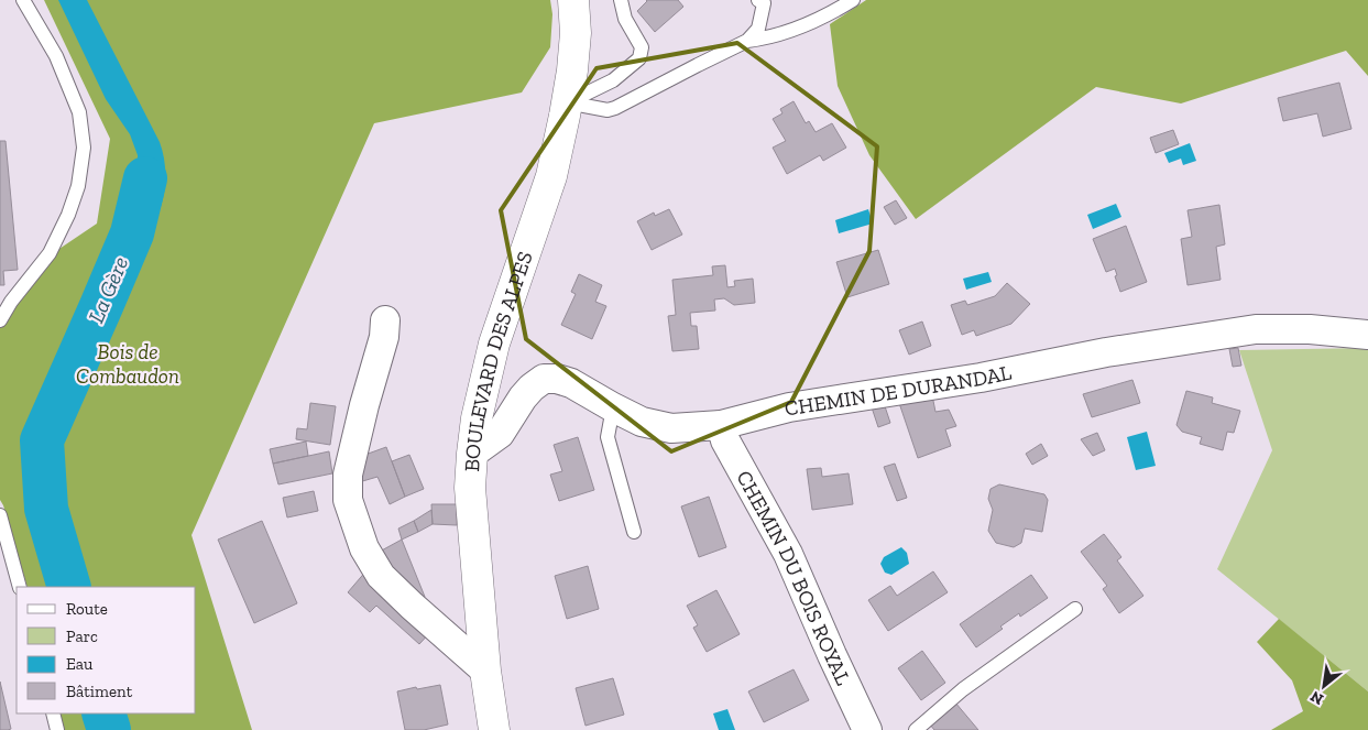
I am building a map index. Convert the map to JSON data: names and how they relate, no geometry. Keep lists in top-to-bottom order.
{
  "streets": {
    "street": ["BOULEVARD DES ALPES", "CHEMIN DE DURANDAL", "CHEMIN DU BOIS ROYAL"]
  },
  "crossings": [
    ["BOULEVARD DES ALPES", "CHEMIN DE DURANDAL"],
    ["CHEMIN DE DURANDAL", "CHEMIN DU BOIS ROYAL"]
  ],
  "water": ["La Gère"],
  "parks": ["Bois de Combaudon"],
  "legend": [
    "Route",
    "Parc",
    "Eau",
    "Bâtiment"
  ],
  "north": "bottom left"
}
